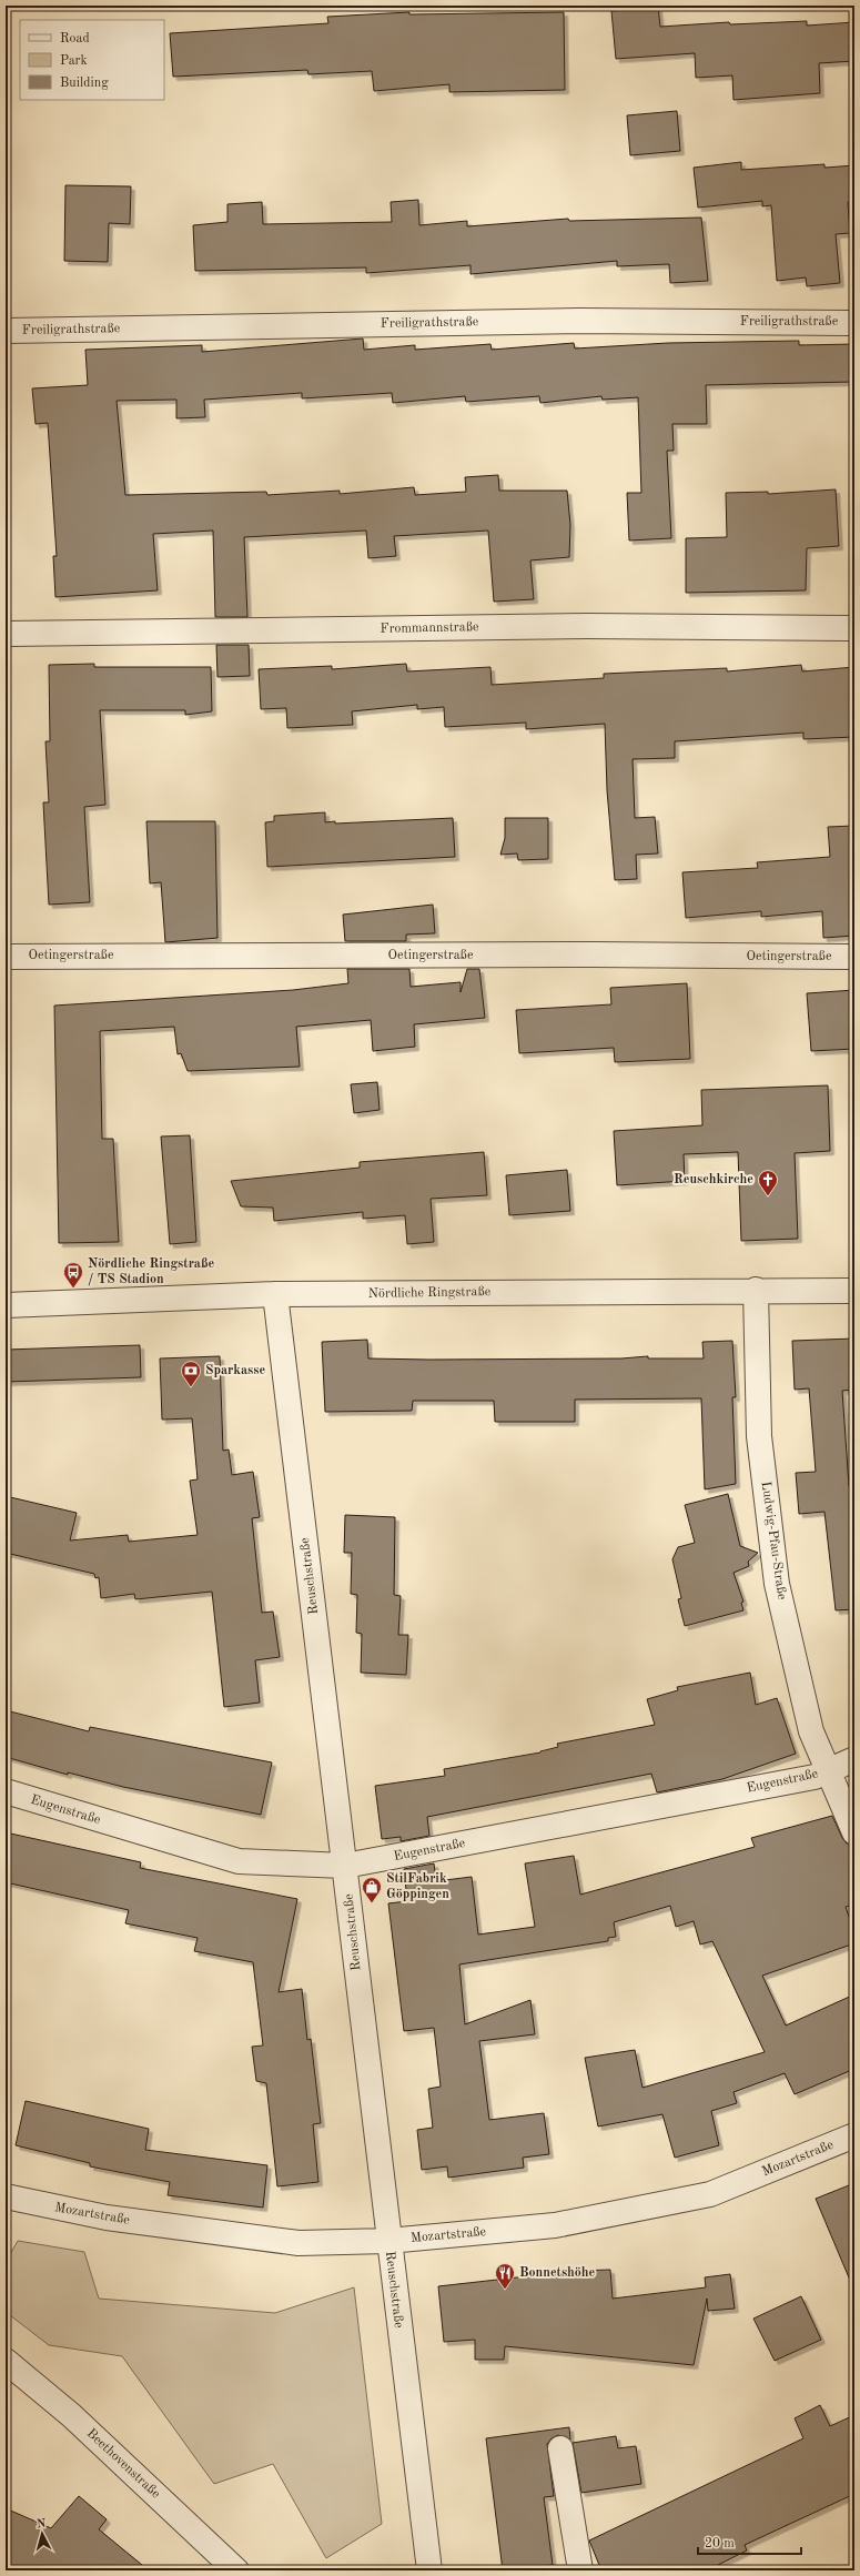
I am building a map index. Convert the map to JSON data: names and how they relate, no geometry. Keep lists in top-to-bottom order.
{
  "streets": {
    "street": [
      "Freiligrathstraße",
      "Frommannstraße",
      "Oetingerstraße",
      "Nördliche Ringstraße",
      "Ludwig-Pfau-Straße",
      "Reuschstraße",
      "Eugenstraße",
      "Mozartstraße",
      "Beethovenstraße"
    ]
  },
  "crossings": [
    ["Nördliche Ringstraße", "Ludwig-Pfau-Straße"],
    ["Nördliche Ringstraße", "Reuschstraße"],
    ["Ludwig-Pfau-Straße", "Eugenstraße"],
    ["Reuschstraße", "Eugenstraße"],
    ["Reuschstraße", "Mozartstraße"]
  ],
  "places": {
    "church": ["Reuschkirche"],
    "bus stop": ["Nördliche Ringstraße / TS Stadion"],
    "bank": ["Sparkasse"],
    "shop": ["StilFabrik Göppingen"],
    "restaurant": ["Bonnetshöhe"]
  },
  "legend": ["Road", "Park", "Building"],
  "scale_bar": "20 m",
  "north": "top"
}
